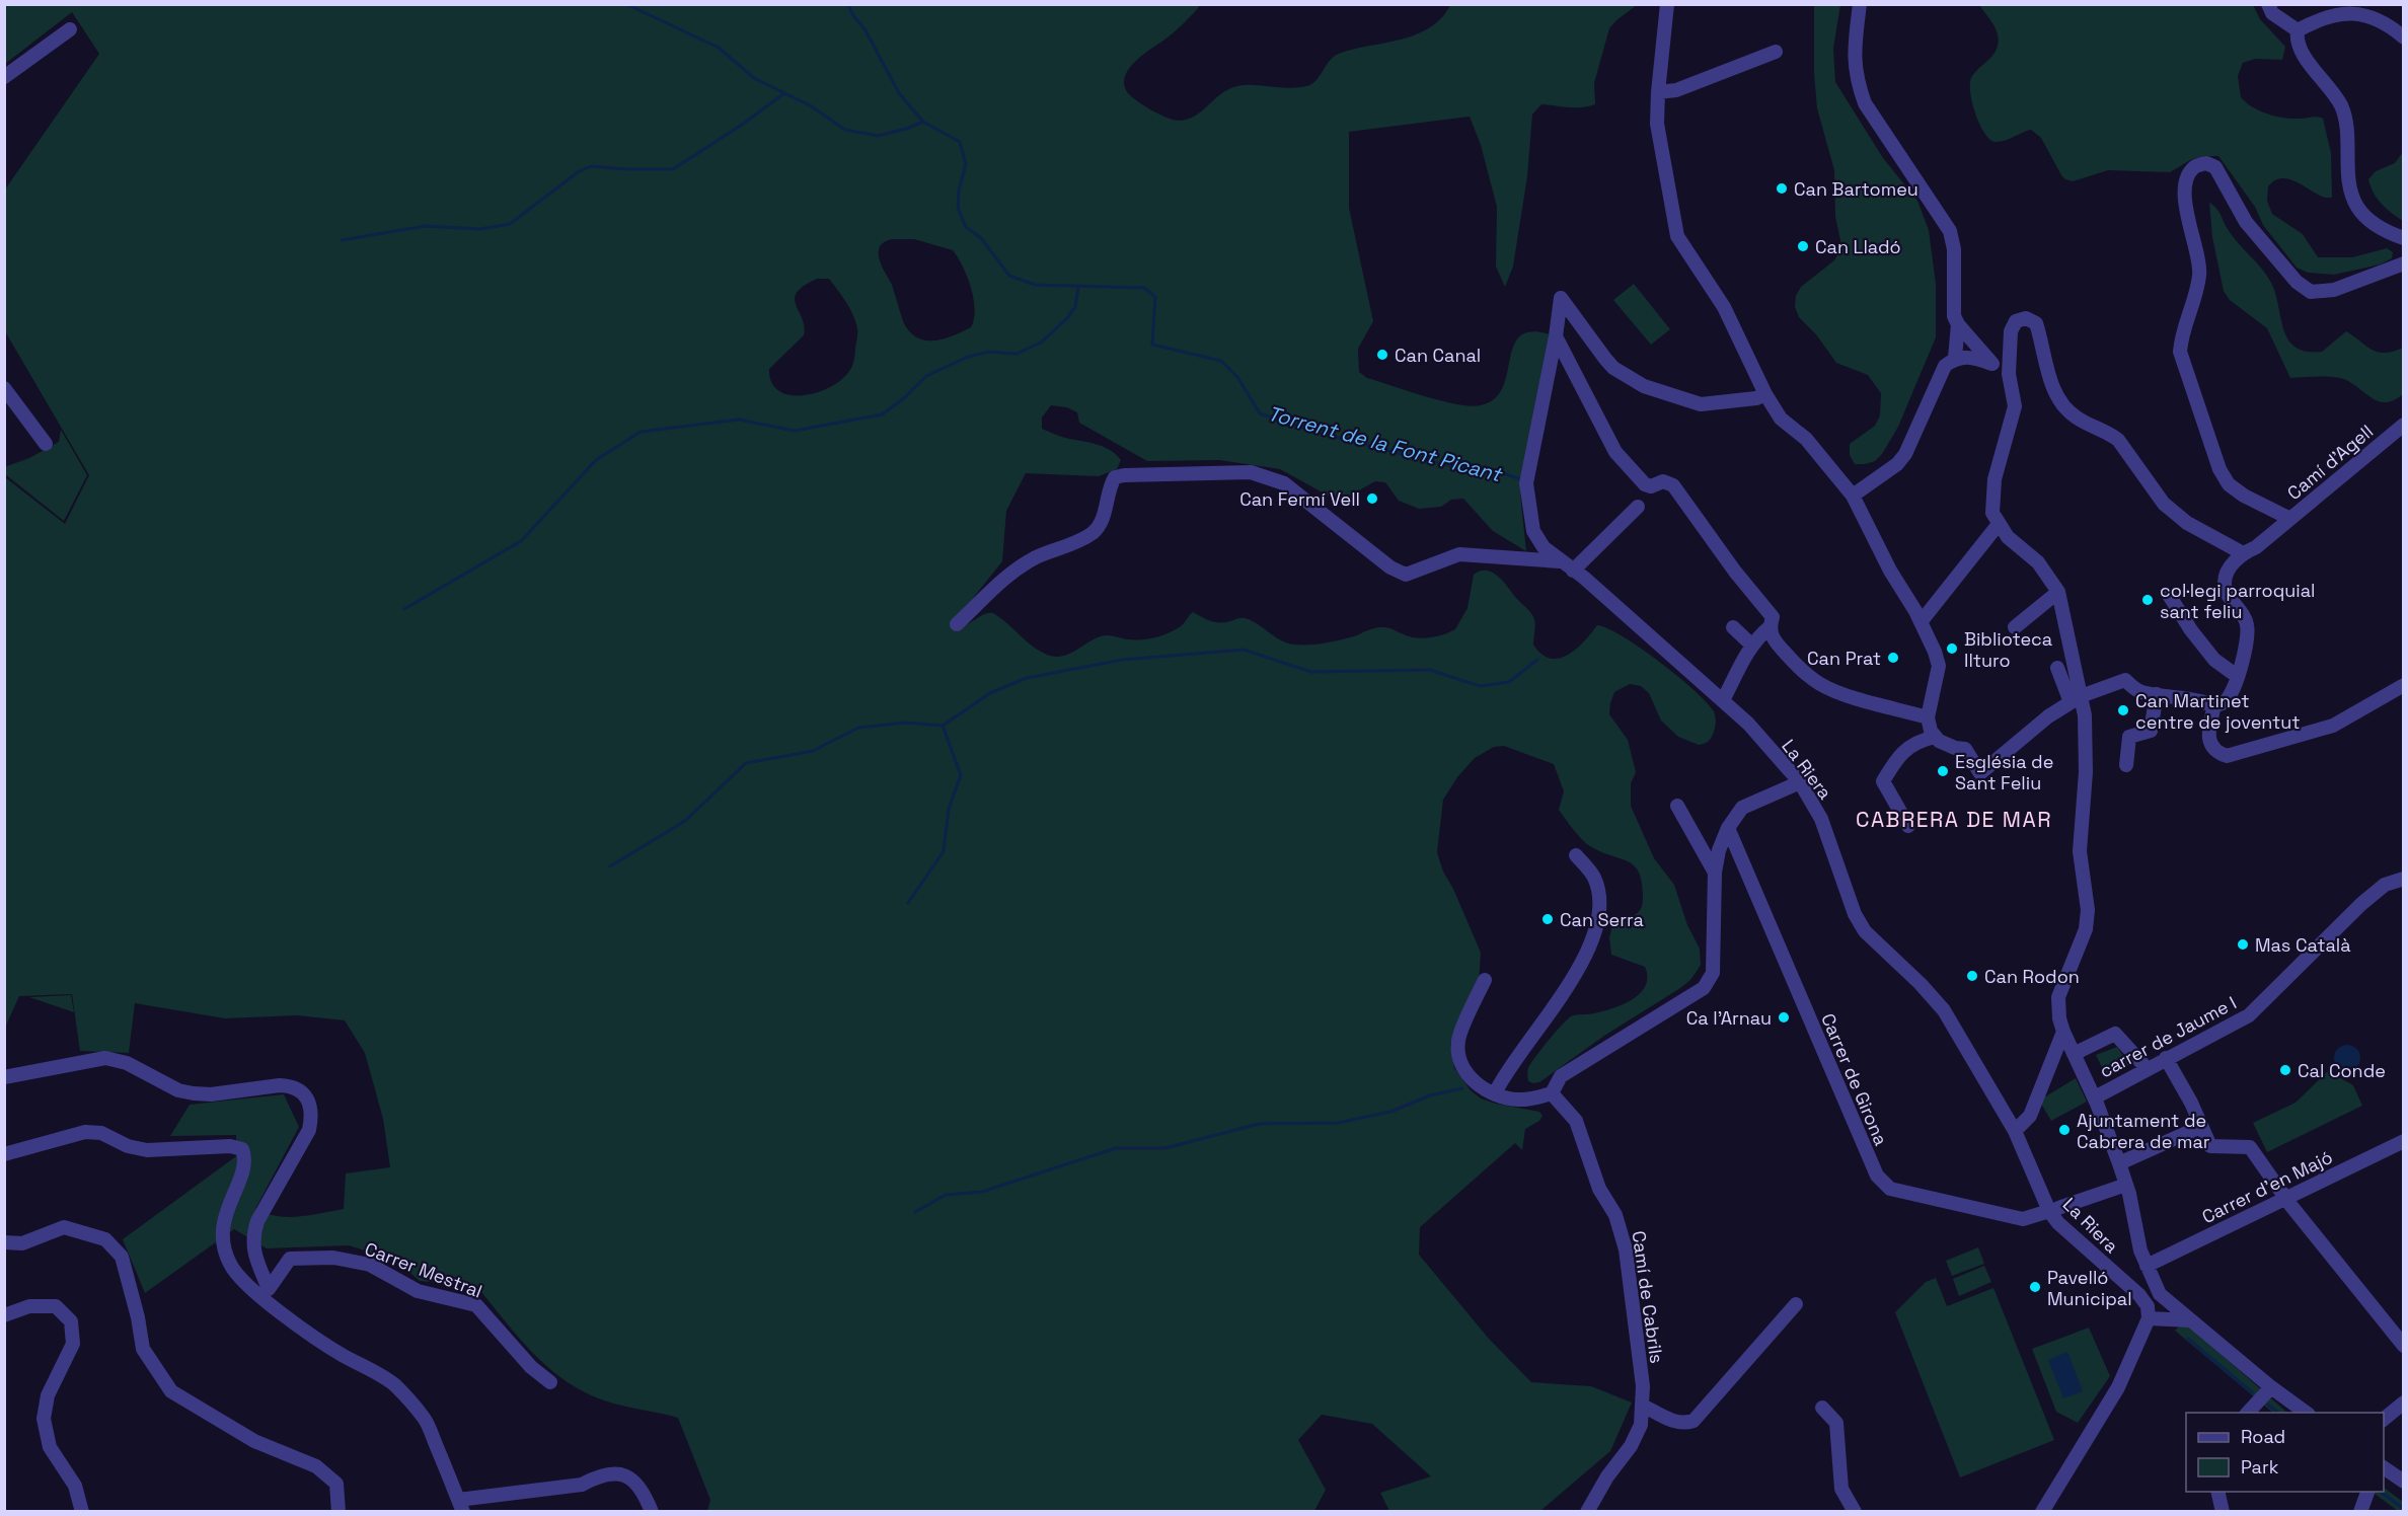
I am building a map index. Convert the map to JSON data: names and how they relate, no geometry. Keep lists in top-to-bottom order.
{
  "streets": {
    "street": [
      "Camí d'Agell",
      "La Riera",
      "carrer de Jaume I",
      "Carrer de Girona",
      "Carrer d'en Majó",
      "Carrer Mestral",
      "Camí de Cabrils"
    ]
  },
  "crossings": [
    ["La Riera", "Carrer de Girona"]
  ],
  "districts": ["CABRERA DE MAR"],
  "water": ["Torrent de la Font Picant"],
  "places": [
    "Can Bartomeu",
    "Can Lladó",
    "Can Canal",
    "Can Fermí Vell",
    "col·legi parroquial sant feliu",
    "Biblioteca Ilturo",
    "Can Prat",
    "Can Martinet centre de joventut",
    "Església de Sant Feliu",
    "Can Serra",
    "Mas Català",
    "Can Rodon",
    "Ca l'Arnau",
    "Cal Conde",
    "Ajuntament de Cabrera de mar",
    "Pavelló Municipal"
  ],
  "legend": ["Road", "Park"]
}
